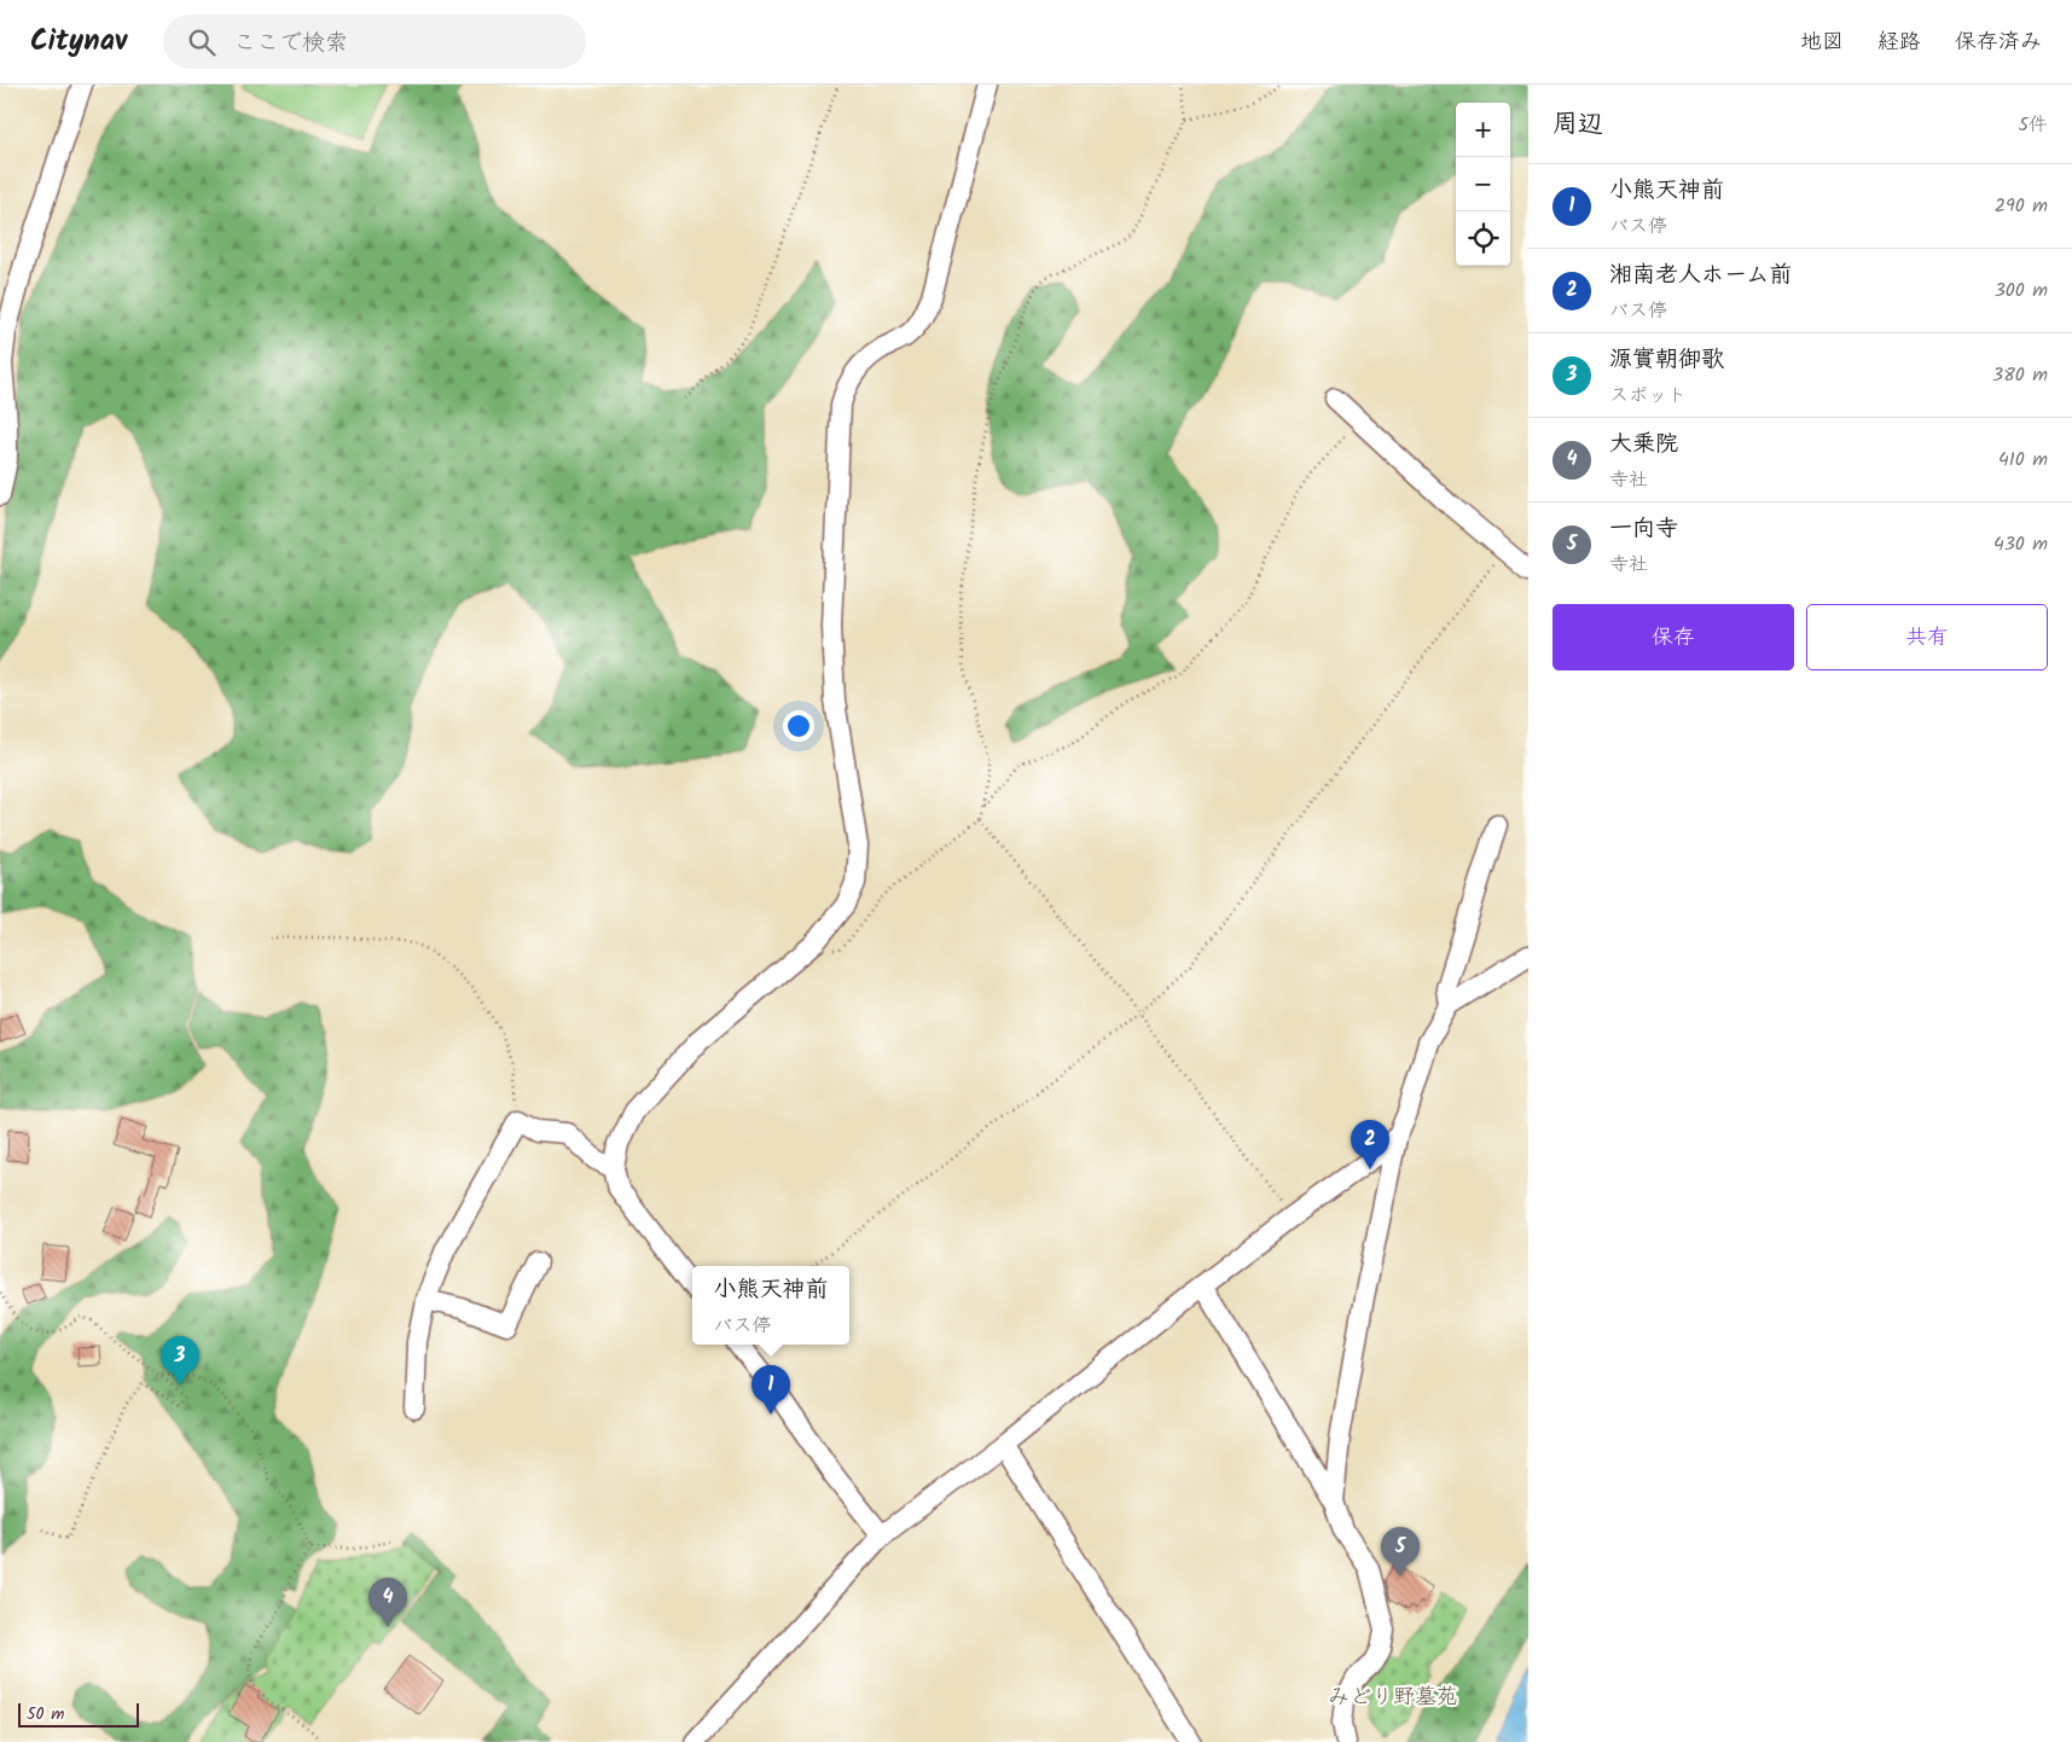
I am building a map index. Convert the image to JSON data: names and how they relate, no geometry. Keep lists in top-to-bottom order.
{
  "parks": ["みどり野墓苑"],
  "scale_bar": "50 m",
  "page": {
    "header": "Citynav",
    "search": "ここで検索",
    "nav": ["地図", "経路", "保存済み"],
    "heading": ["周辺", "5件"],
    "map_buttons": ["+", "−"],
    "list": [
      {
        "mark": "1",
        "name": "小熊天神前",
        "note": "バス停",
        "value": "290 m"
      },
      {
        "mark": "2",
        "name": "湘南老人ホーム前",
        "note": "バス停",
        "value": "300 m"
      },
      {
        "mark": "3",
        "name": "源實朝御歌",
        "note": "スポット",
        "value": "380 m"
      },
      {
        "mark": "4",
        "name": "大乗院",
        "note": "寺社",
        "value": "410 m"
      },
      {
        "mark": "5",
        "name": "一向寺",
        "note": "寺社",
        "value": "430 m"
      }
    ],
    "buttons": ["保存", "共有"],
    "pins": [
      "2",
      "3",
      "1",
      "5",
      "4"
    ],
    "popup": ["小熊天神前", "バス停"],
    "scale": "50 m"
  }
}
